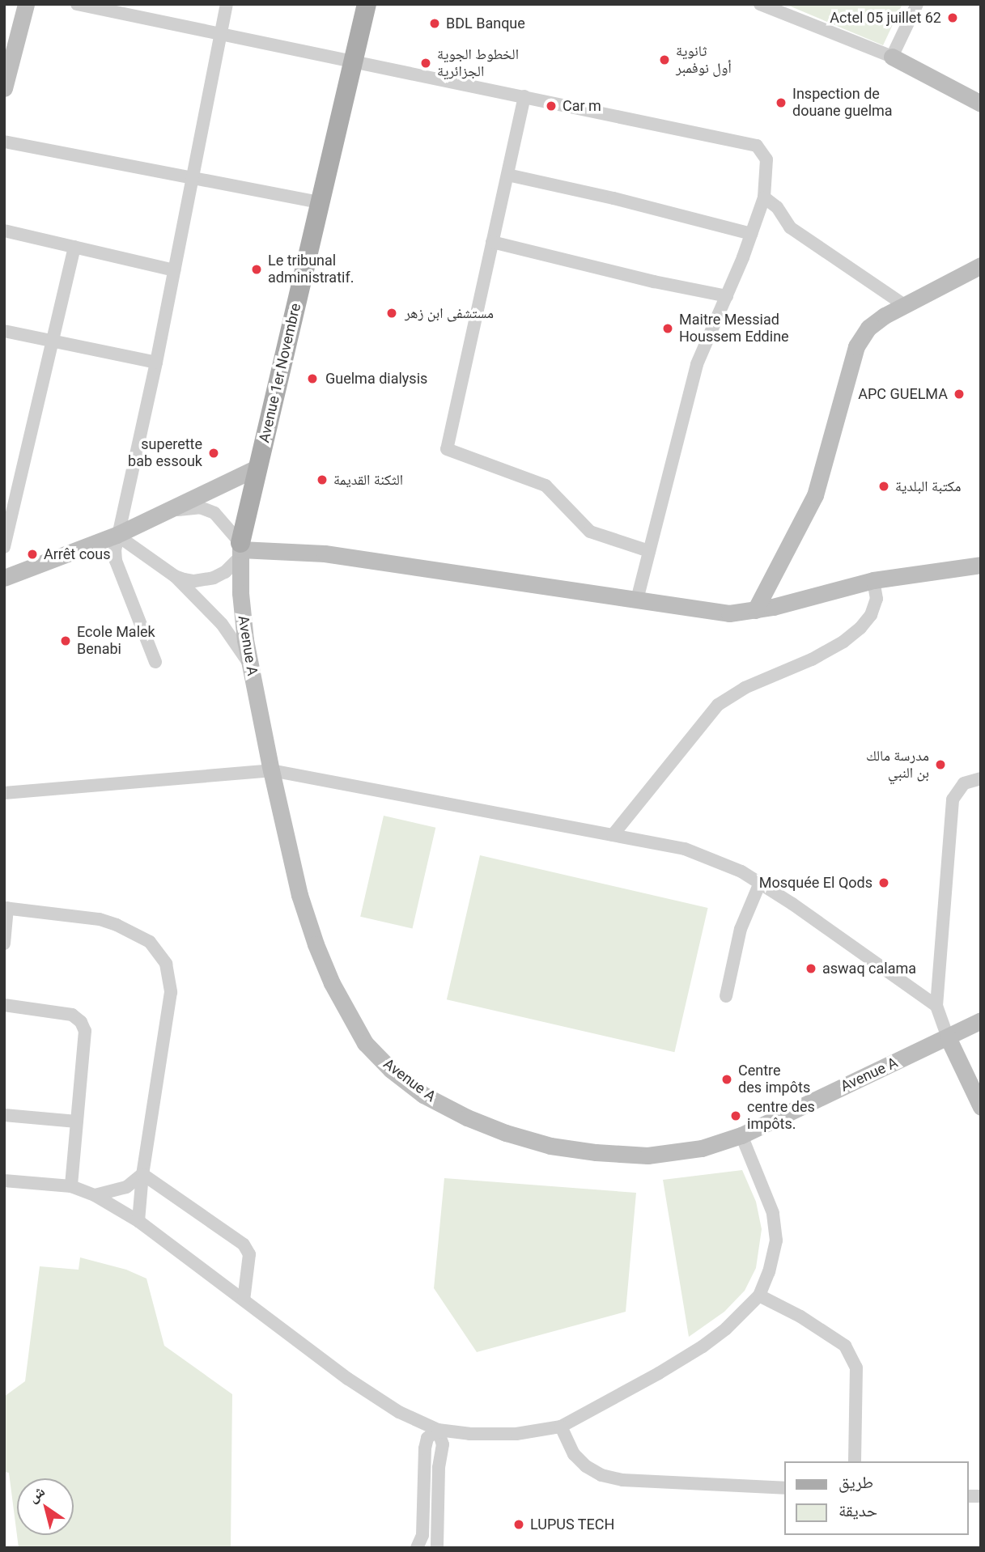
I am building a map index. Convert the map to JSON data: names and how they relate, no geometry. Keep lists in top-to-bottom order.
{
  "streets": {
    "main road": ["Avenue 1er Novembre", "Avenue A"]
  },
  "crossings": [
    ["Avenue 1er Novembre", "Avenue A"]
  ],
  "places": [
    "Actel 05 juillet 62",
    "BDL Banque",
    "ثانوية أول نوفمبر",
    "الخطوط الجوية الجزائرية",
    "Inspection de douane guelma",
    "Car m",
    "Le tribunal administratif.",
    "مستشفى ابن زهر",
    "Maitre Messiad Houssem Eddine",
    "Guelma dialysis",
    "APC GUELMA",
    "superette bab essouk",
    "الثكنة القديمة",
    "مكتبة البلدية",
    "Arrêt cous",
    "Ecole Malek Benabi",
    "مدرسة مالك بن النبي",
    "Mosquée El Qods",
    "aswaq calama",
    "Centre des impôts",
    "centre des impôts.",
    "LUPUS TECH"
  ],
  "legend": ["طريق", "حديقة"],
  "north": "top left"
}
